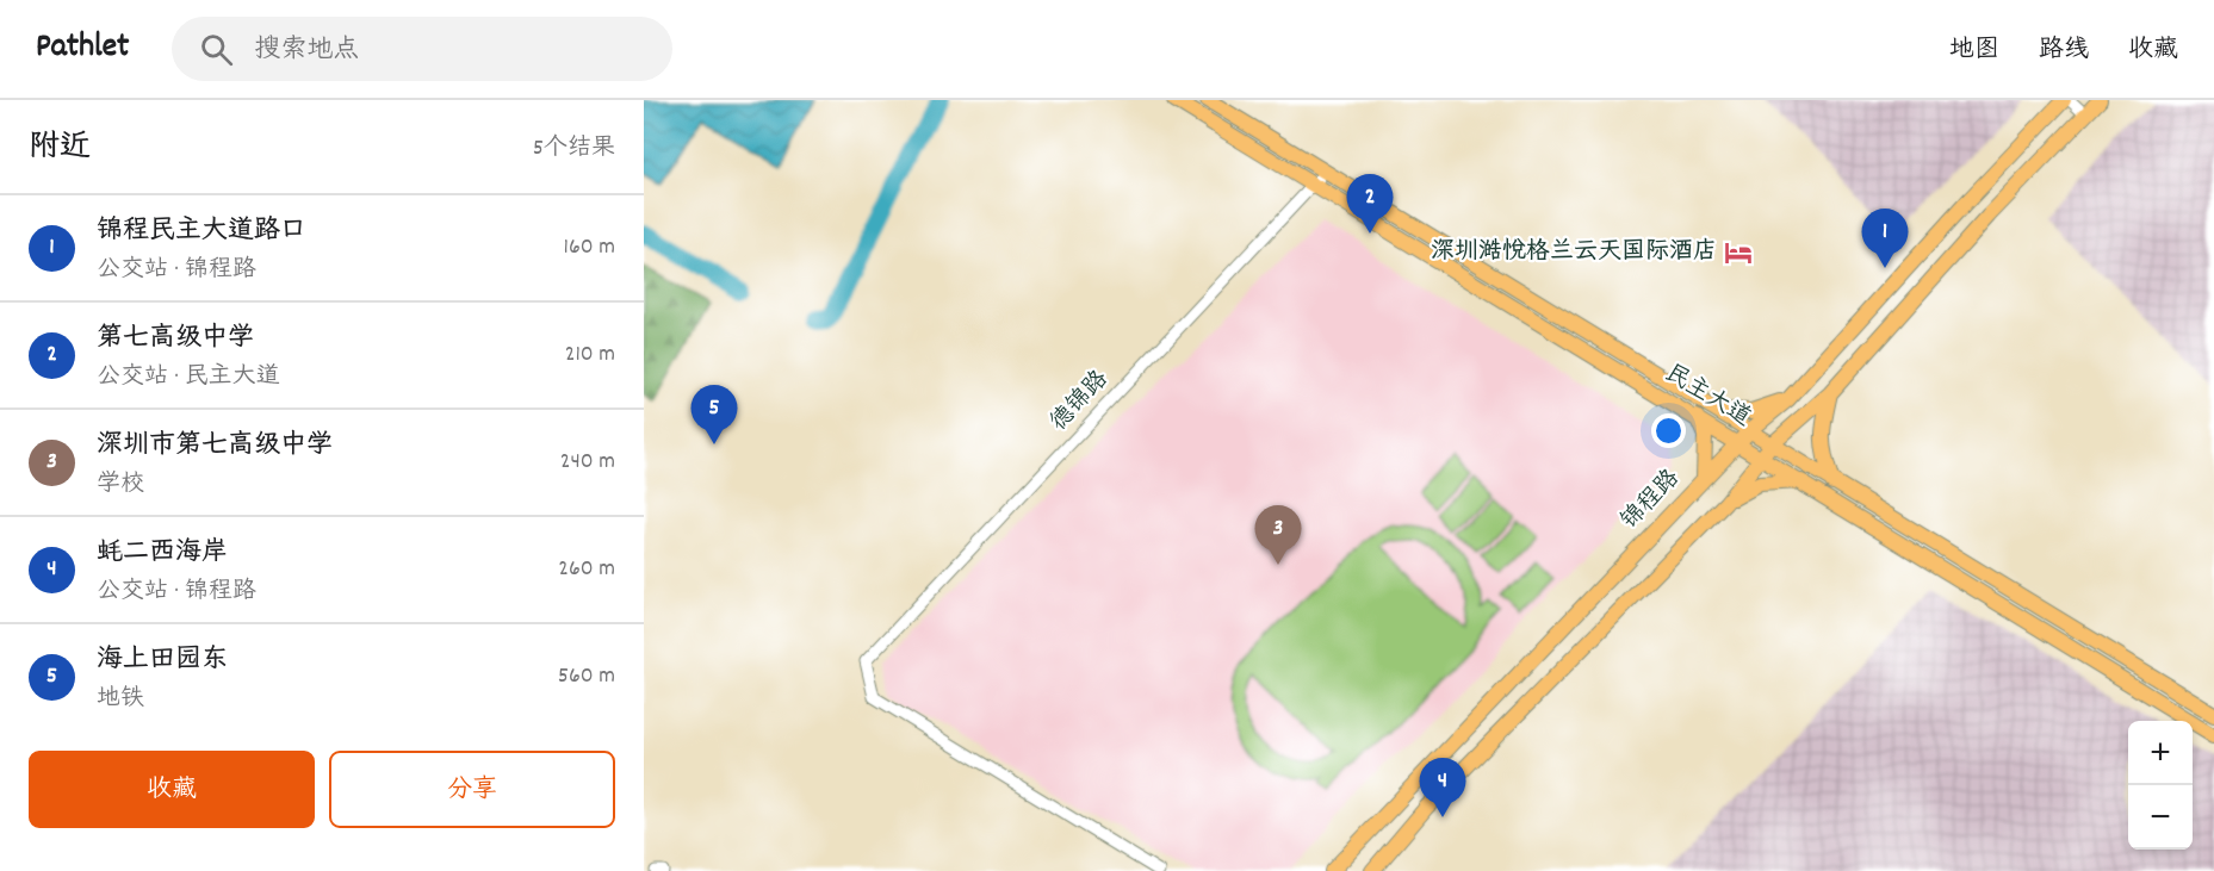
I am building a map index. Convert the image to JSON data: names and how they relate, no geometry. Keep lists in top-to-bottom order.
{
  "streets": {
    "main road": ["民主大道", "锦程路"],
    "street": ["德锦路"]
  },
  "crossings": [
    ["民主大道", "德锦路"],
    ["民主大道", "锦程路"]
  ],
  "places": {
    "hotel": ["深圳澔悦格兰云天国际酒店"]
  },
  "page": {
    "header": "Pathlet",
    "search": "搜索地点",
    "nav": ["地图", "路线", "收藏"],
    "heading": ["附近", "5个结果"],
    "pins": [
      "2",
      "1",
      "5",
      "3",
      "4"
    ],
    "list": [
      {
        "mark": "1",
        "name": "锦程民主大道路口",
        "note": "公交站 · 锦程路",
        "value": "160 m"
      },
      {
        "mark": "2",
        "name": "第七高级中学",
        "note": "公交站 · 民主大道",
        "value": "210 m"
      },
      {
        "mark": "3",
        "name": "深圳市第七高级中学",
        "note": "学校",
        "value": "240 m"
      },
      {
        "mark": "4",
        "name": "蚝二西海岸",
        "note": "公交站 · 锦程路",
        "value": "260 m"
      },
      {
        "mark": "5",
        "name": "海上田园东",
        "note": "地铁",
        "value": "560 m"
      }
    ],
    "map_buttons": ["+", "−"],
    "buttons": ["收藏", "分享"]
  }
}
